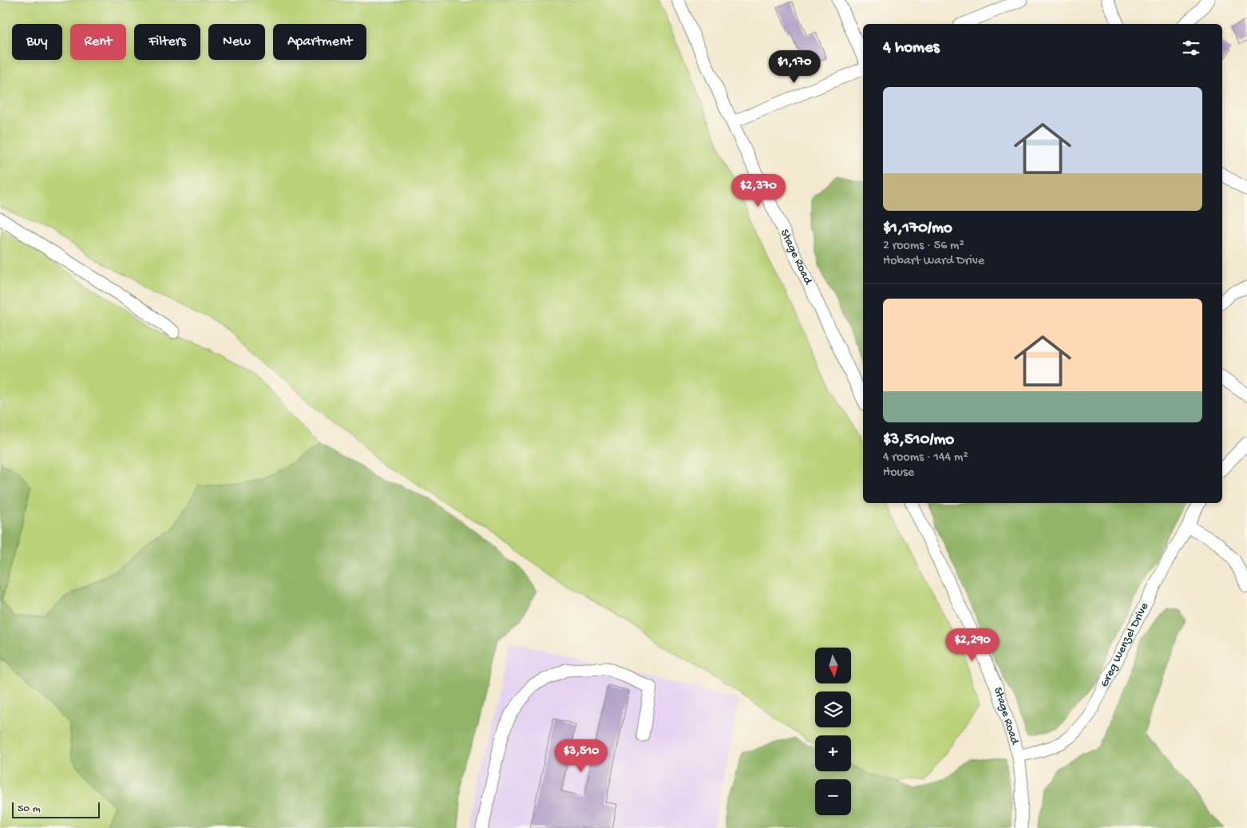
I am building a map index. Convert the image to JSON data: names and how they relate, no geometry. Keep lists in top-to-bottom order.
{
  "streets": {
    "street": ["Stage Road", "Greg Wenzel Drive"]
  },
  "crossings": [
    ["Stage Road", "Greg Wenzel Drive"]
  ],
  "scale_bar": "50 m",
  "north": "bottom",
  "page": {
    "chip": [
      "Buy",
      "Rent",
      "Filters",
      "New",
      "Apartment"
    ],
    "heading": "4 homes",
    "price": [
      "$1,170",
      "$2,370",
      "$2,290",
      "$3,510"
    ],
    "list": [
      {
        "name": "$1,170/mo",
        "note": "2 rooms · 56 m² · Hobart Ward Drive"
      },
      {
        "name": "$3,510/mo",
        "note": "4 rooms · 144 m² · House"
      }
    ],
    "map_buttons": ["+", "−"],
    "scale": "50 m"
  }
}
